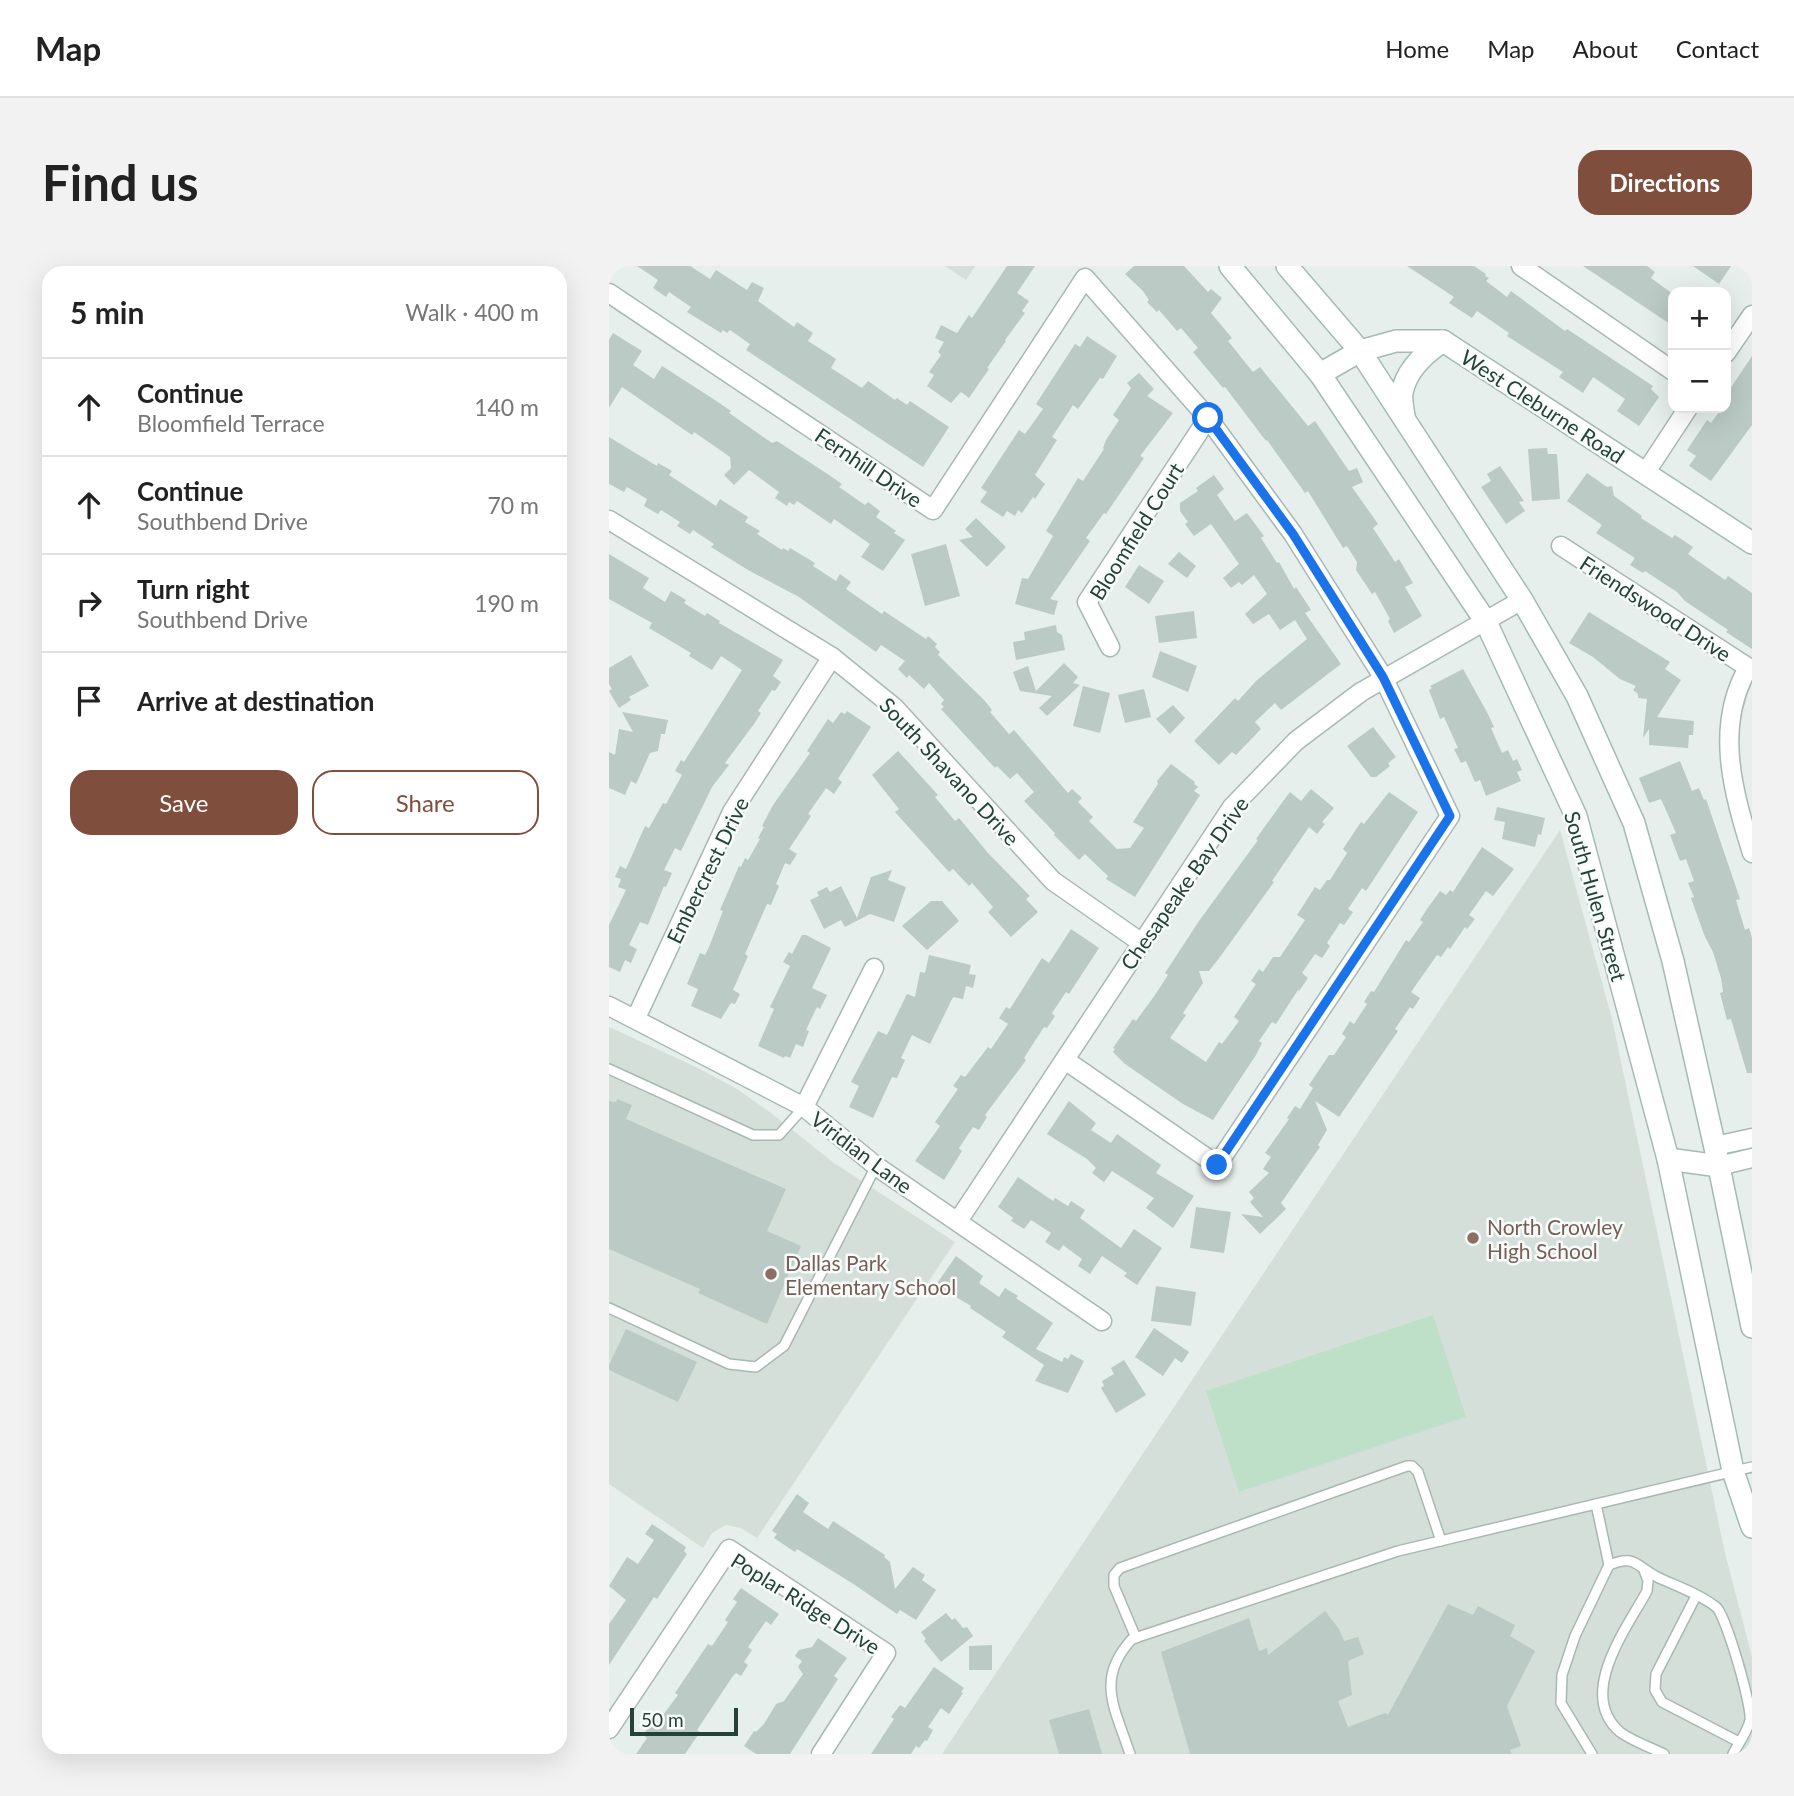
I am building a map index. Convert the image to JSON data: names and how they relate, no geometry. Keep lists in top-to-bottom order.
{
  "streets": {
    "main road": ["West Cleburne Road", "South Hulen Street"],
    "street": [
      "Fernhill Drive",
      "Bloomfield Court",
      "Friendswood Drive",
      "South Shavano Drive",
      "Embercrest Drive",
      "Chesapeake Bay Drive",
      "Viridian Lane",
      "Poplar Ridge Drive"
    ]
  },
  "crossings": [
    ["West Cleburne Road", "South Hulen Street"],
    ["Fernhill Drive", "Bloomfield Court"],
    ["South Shavano Drive", "Embercrest Drive"],
    ["South Shavano Drive", "Chesapeake Bay Drive"],
    ["Embercrest Drive", "Viridian Lane"],
    ["Chesapeake Bay Drive", "South Hulen Street"],
    ["Chesapeake Bay Drive", "Viridian Lane"]
  ],
  "places": ["North Crowley High School", "Dallas Park Elementary School"],
  "scale_bar": "50 m",
  "page": {
    "header": "Map",
    "nav": [
      "Home",
      "Map",
      "About",
      "Contact"
    ],
    "buttons": [
      "Directions",
      ["Save", "Share"]
    ],
    "title": "Find us",
    "heading": ["5 min", "Walk · 400 m"],
    "map_buttons": ["+", "−"],
    "list": [
      ["Continue", "Bloomfield Terrace", "140 m"],
      ["Continue", "Southbend Drive", "70 m"],
      ["Turn right", "Southbend Drive", "190 m"],
      "Arrive at destination"
    ],
    "scale": "50 m"
  }
}
